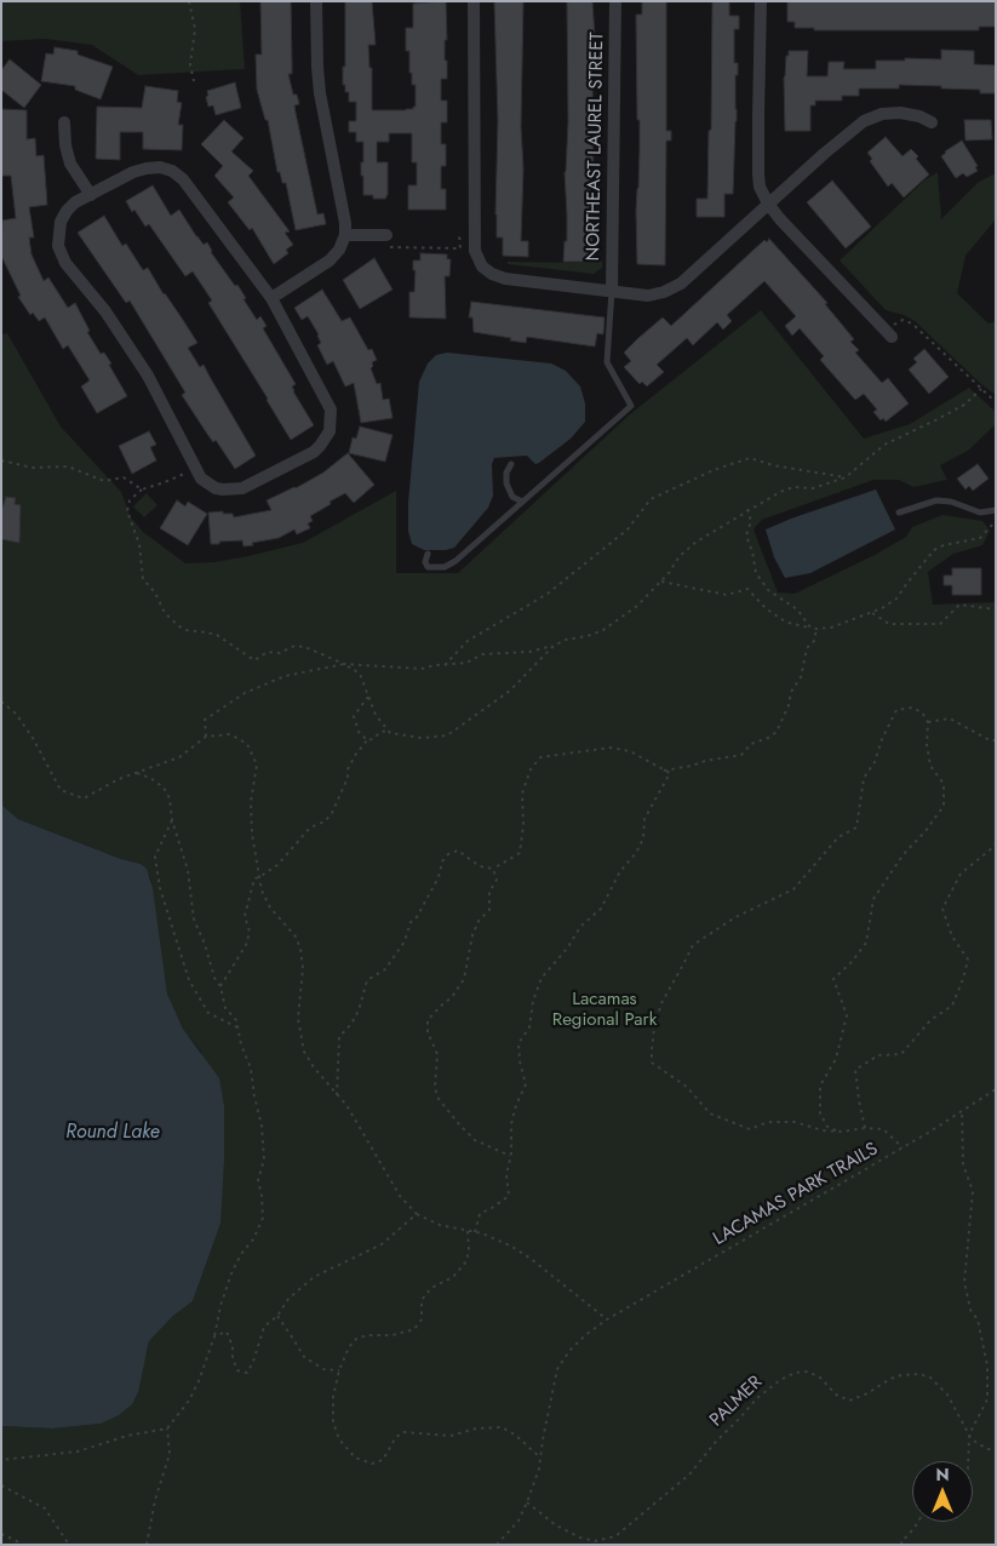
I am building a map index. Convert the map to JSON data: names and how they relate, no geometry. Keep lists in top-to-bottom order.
{
  "streets": {
    "street": ["NORTHEAST LAUREL STREET"],
    "path": ["LACAMAS PARK TRAILS", "PALMER"]
  },
  "crossings": [
    ["LACAMAS PARK TRAILS", "PALMER"]
  ],
  "water": ["Round Lake"],
  "parks": ["Lacamas Regional Park"],
  "north": "top"
}
